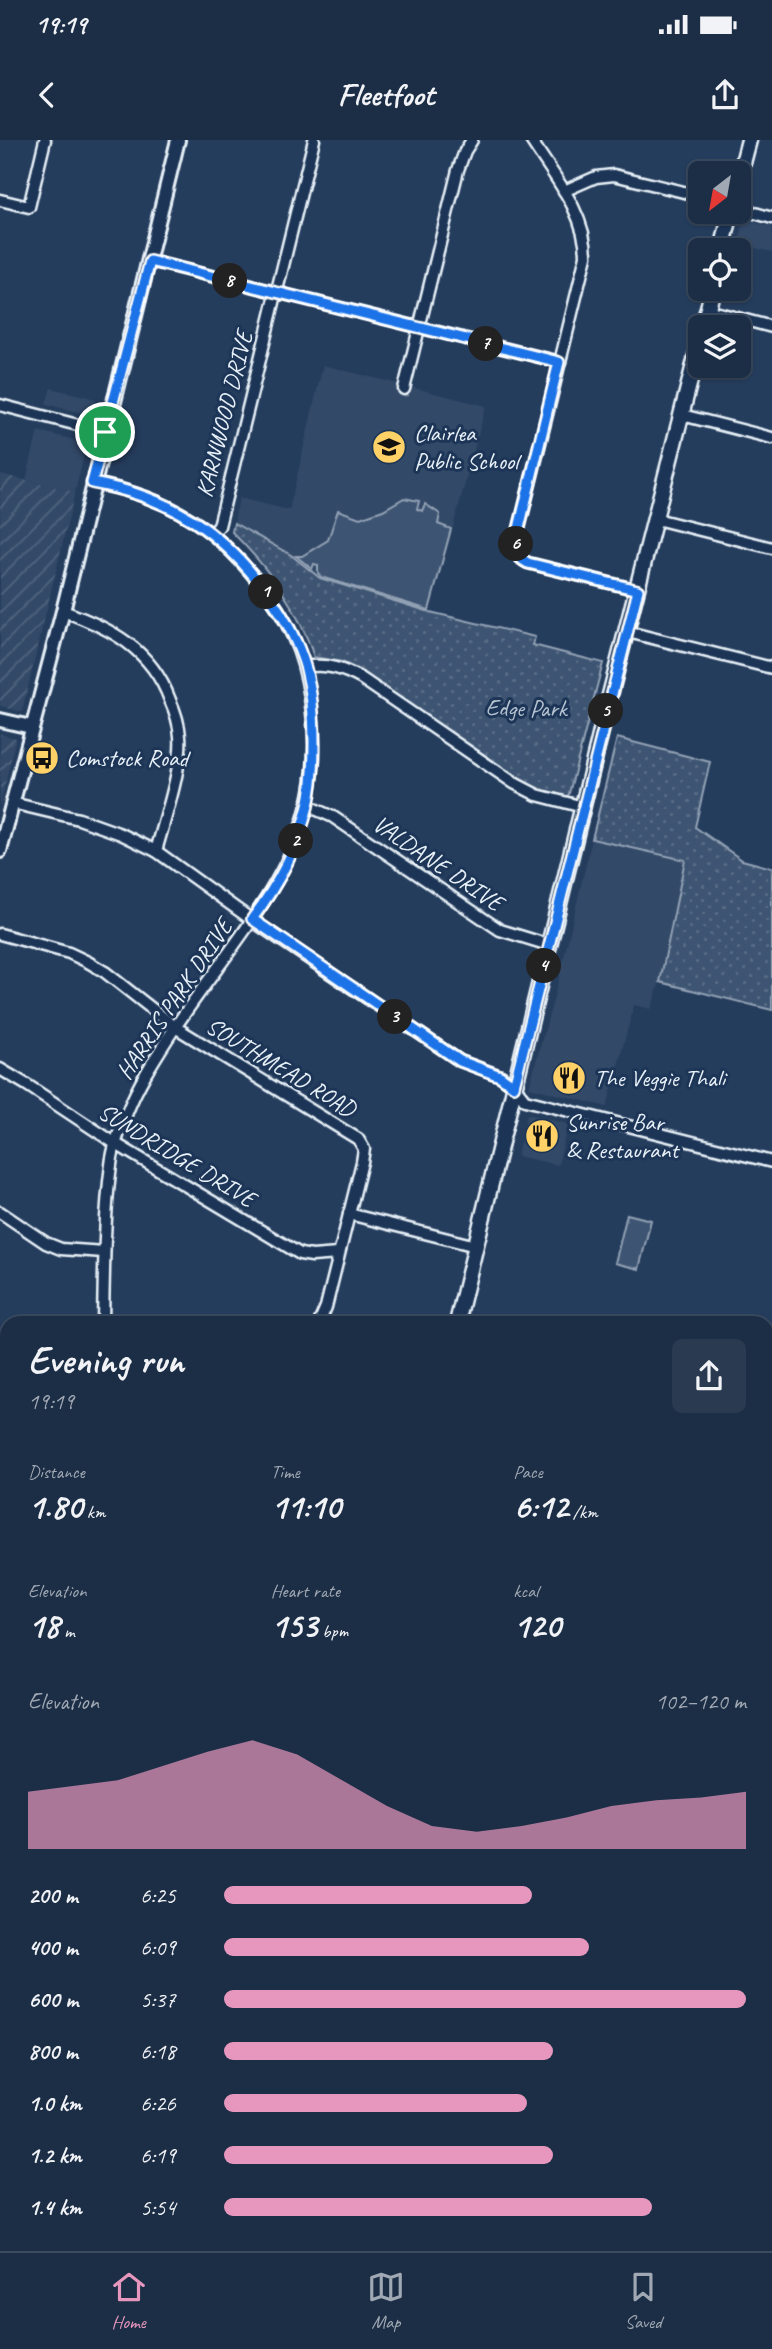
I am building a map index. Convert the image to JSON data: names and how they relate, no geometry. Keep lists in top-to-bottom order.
{
  "streets": {
    "street": [
      "KARNWOOD DRIVE",
      "VALDANE DRIVE",
      "HARRIS PARK DRIVE",
      "SOUTHMEAD ROAD",
      "SUNDRIDGE DRIVE"
    ]
  },
  "crossings": [
    ["KARNWOOD DRIVE", "HARRIS PARK DRIVE"],
    ["VALDANE DRIVE", "HARRIS PARK DRIVE"],
    ["HARRIS PARK DRIVE", "SOUTHMEAD ROAD"],
    ["HARRIS PARK DRIVE", "SUNDRIDGE DRIVE"],
    ["SOUTHMEAD ROAD", "SUNDRIDGE DRIVE"]
  ],
  "parks": ["Edge Park"],
  "places": {
    "school or university": ["Clairlea Public School"],
    "bus stop": ["Comstock Road"],
    "restaurant": ["The Veggie Thali", "Sunrise Bar & Restaurant"]
  },
  "north": "bottom left",
  "page": {
    "status": "19:19",
    "header": "Fleetfoot",
    "pins": [
      "8",
      "7",
      "6",
      "1",
      "5",
      "2",
      "4",
      "3"
    ],
    "heading": ["Evening run", "19:19"],
    "stats": [
      ["Distance", "1.80 km"],
      ["Time", "11:10"],
      ["Pace", "6:12 /km"],
      ["Elevation", "18 m"],
      ["Heart rate", "153 bpm"],
      ["kcal", "120"]
    ],
    "chart": ["Elevation", "102–120 m"],
    "list": [
      {
        "name": "200 m",
        "note": "6:25"
      },
      {
        "name": "400 m",
        "note": "6:09"
      },
      {
        "name": "600 m",
        "note": "5:37"
      },
      {
        "name": "800 m",
        "note": "6:18"
      },
      {
        "name": "1.0 km",
        "note": "6:26"
      },
      {
        "name": "1.2 km",
        "note": "6:19"
      },
      {
        "name": "1.4 km",
        "note": "5:54"
      }
    ],
    "tabs": ["Home", "Map", "Saved"]
  }
}
